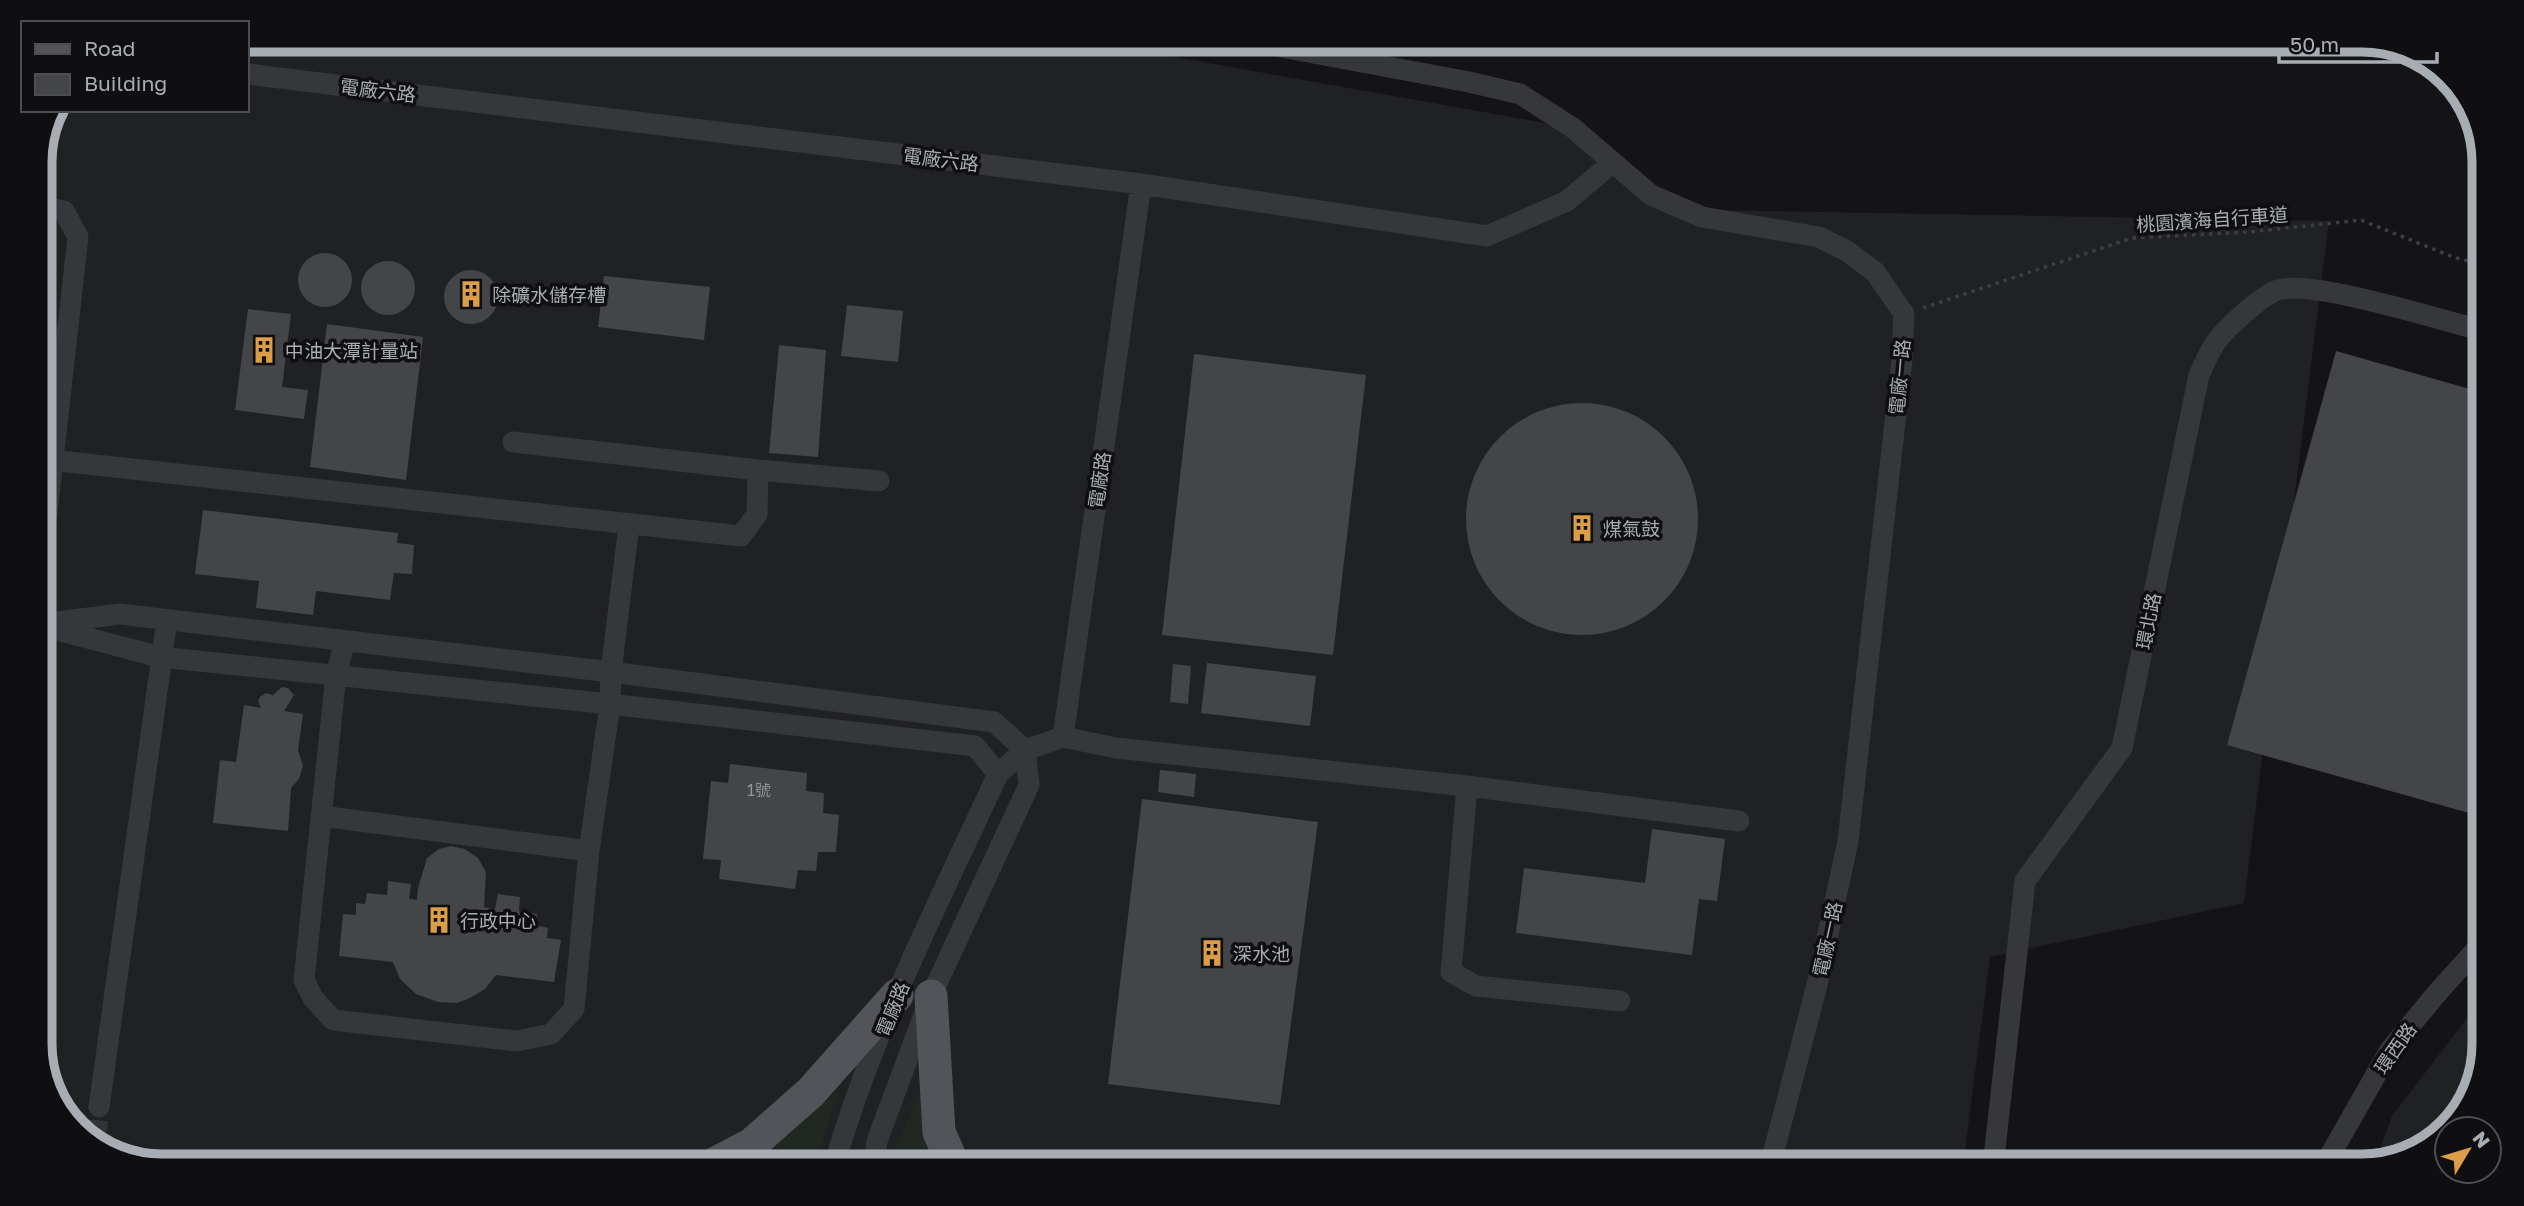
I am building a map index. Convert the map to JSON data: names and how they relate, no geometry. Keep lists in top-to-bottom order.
{
  "streets": {
    "street": [
      "電廠六路",
      "電廠一路",
      "電廠路",
      "環北路",
      "環西路"
    ],
    "path": ["桃園濱海自行車道"]
  },
  "crossings": [
    ["電廠六路", "電廠一路"],
    ["電廠六路", "電廠路"],
    ["桃園濱海自行車道", "電廠一路"]
  ],
  "places": {
    "building": [
      "除礦水儲存槽",
      "中油大潭計量站",
      "煤氣鼓",
      "行政中心",
      "深水池"
    ]
  },
  "house_numbers": ["1號"],
  "legend": ["Road", "Building"],
  "scale_bar": "50 m",
  "north": "top right"
}
